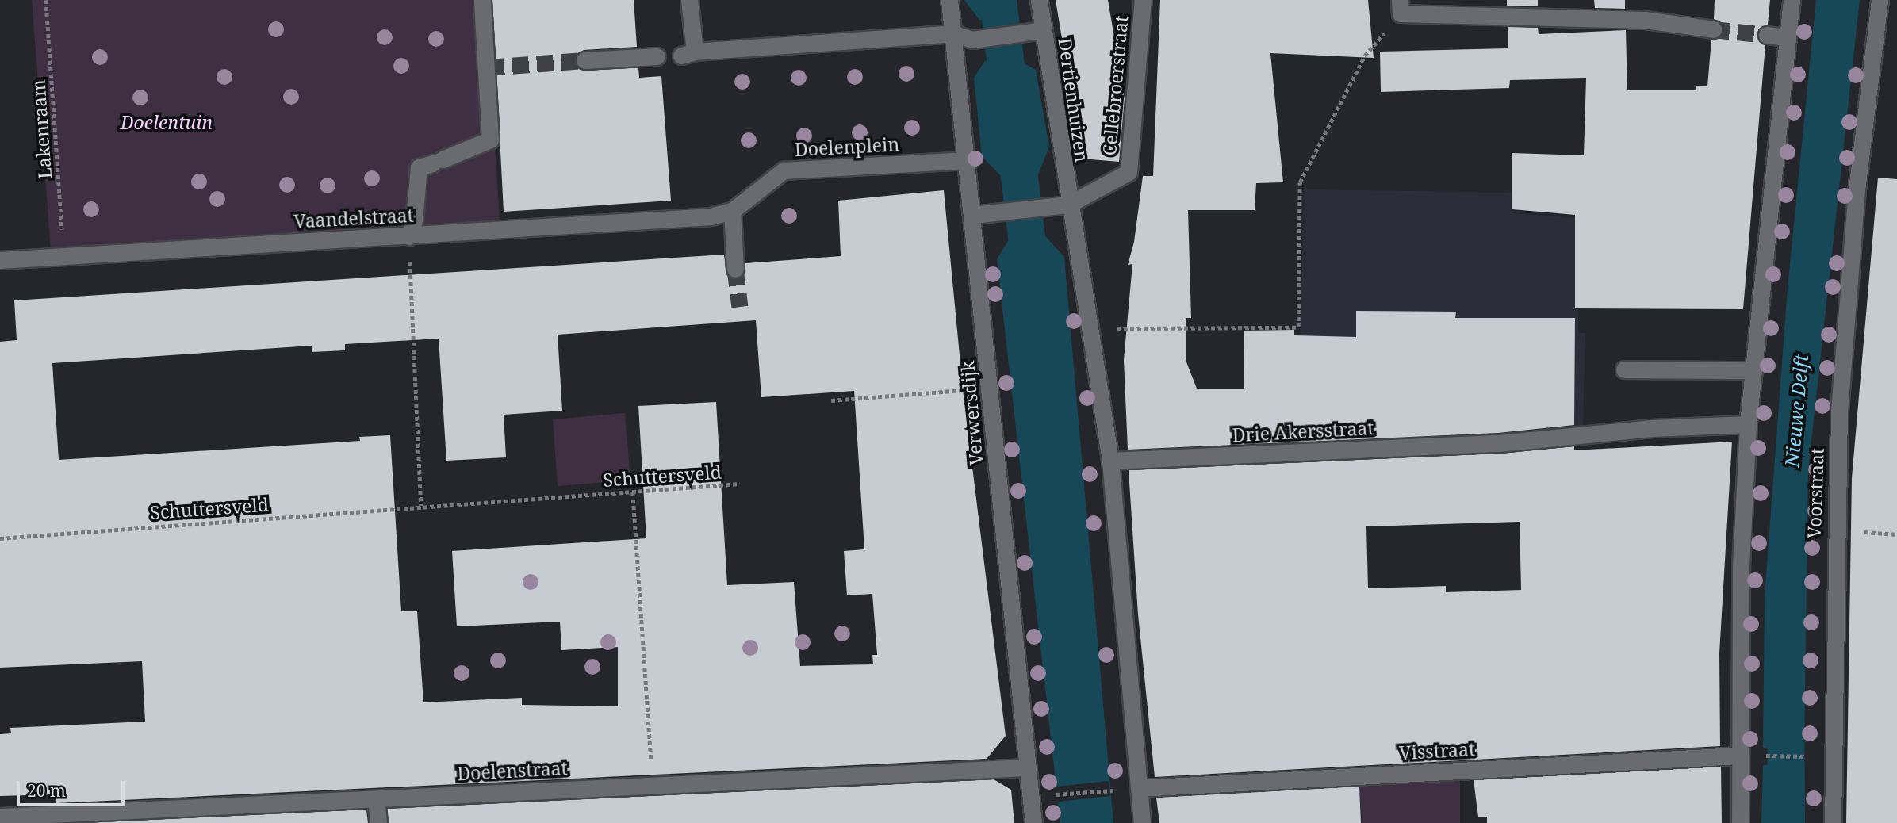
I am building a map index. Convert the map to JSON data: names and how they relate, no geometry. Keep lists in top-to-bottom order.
{
  "streets": {
    "street": [
      "Cellebroerstraat",
      "Dertienhuizen",
      "Doelenplein",
      "Vaandelstraat",
      "Verwersdijk",
      "Drie Akersstraat",
      "Voorstraat",
      "Visstraat",
      "Doelenstraat"
    ],
    "path": ["Lakenraam", "Schuttersveld"]
  },
  "crossings": [
    ["Cellebroerstraat", "Dertienhuizen"],
    ["Lakenraam", "Vaandelstraat"],
    ["Doelenplein", "Vaandelstraat"],
    ["Doelenplein", "Verwersdijk"],
    ["Verwersdijk", "Doelenstraat"]
  ],
  "water": ["Nieuwe Delft"],
  "parks": ["Doelentuin"],
  "scale_bar": "20 m"
}
